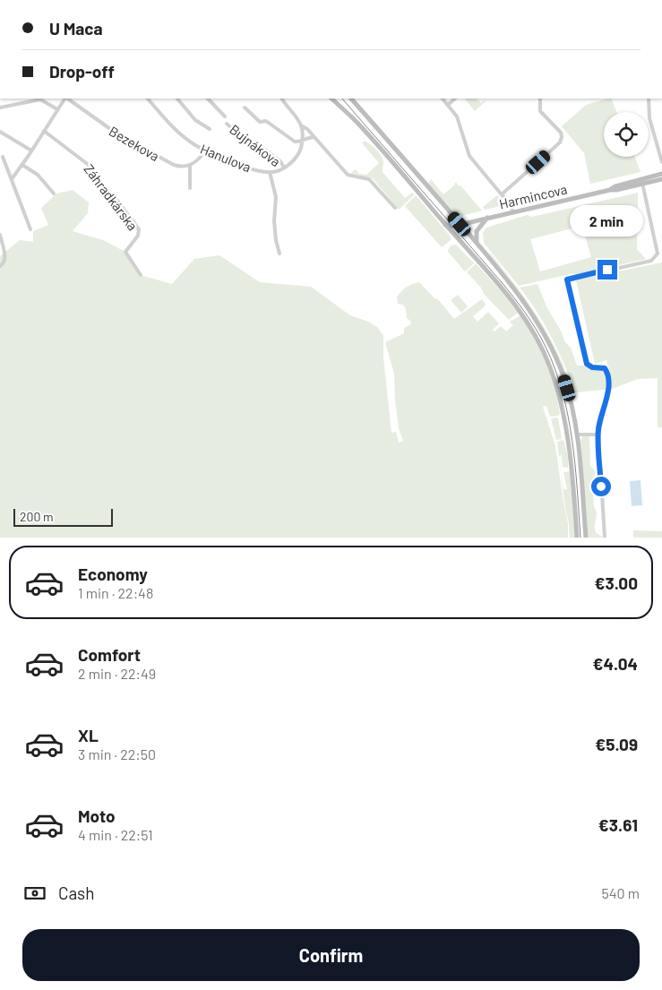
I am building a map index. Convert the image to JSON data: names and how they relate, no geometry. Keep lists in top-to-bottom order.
{
  "streets": {
    "main road": ["Harmincova"],
    "street": [
      "Bezekova",
      "Bujnákova",
      "Hanulova",
      "Záhradkárska"
    ]
  },
  "crossings": [
    ["Bujnákova", "Hanulova"]
  ],
  "scale_bar": "200 m",
  "page": {
    "banner": ["U Maca", "Drop-off"],
    "bubble": "2 min",
    "scale": "200 m",
    "list": [
      {
        "name": "Economy",
        "note": "1 min · 22:48",
        "value": "€3.00"
      },
      {
        "name": "Comfort",
        "note": "2 min · 22:49",
        "value": "€4.04"
      },
      {
        "name": "XL",
        "note": "3 min · 22:50",
        "value": "€5.09"
      },
      {
        "name": "Moto",
        "note": "4 min · 22:51",
        "value": "€3.61"
      }
    ],
    "pay": ["Cash", "540 m"],
    "buttons": "Confirm"
  }
}
